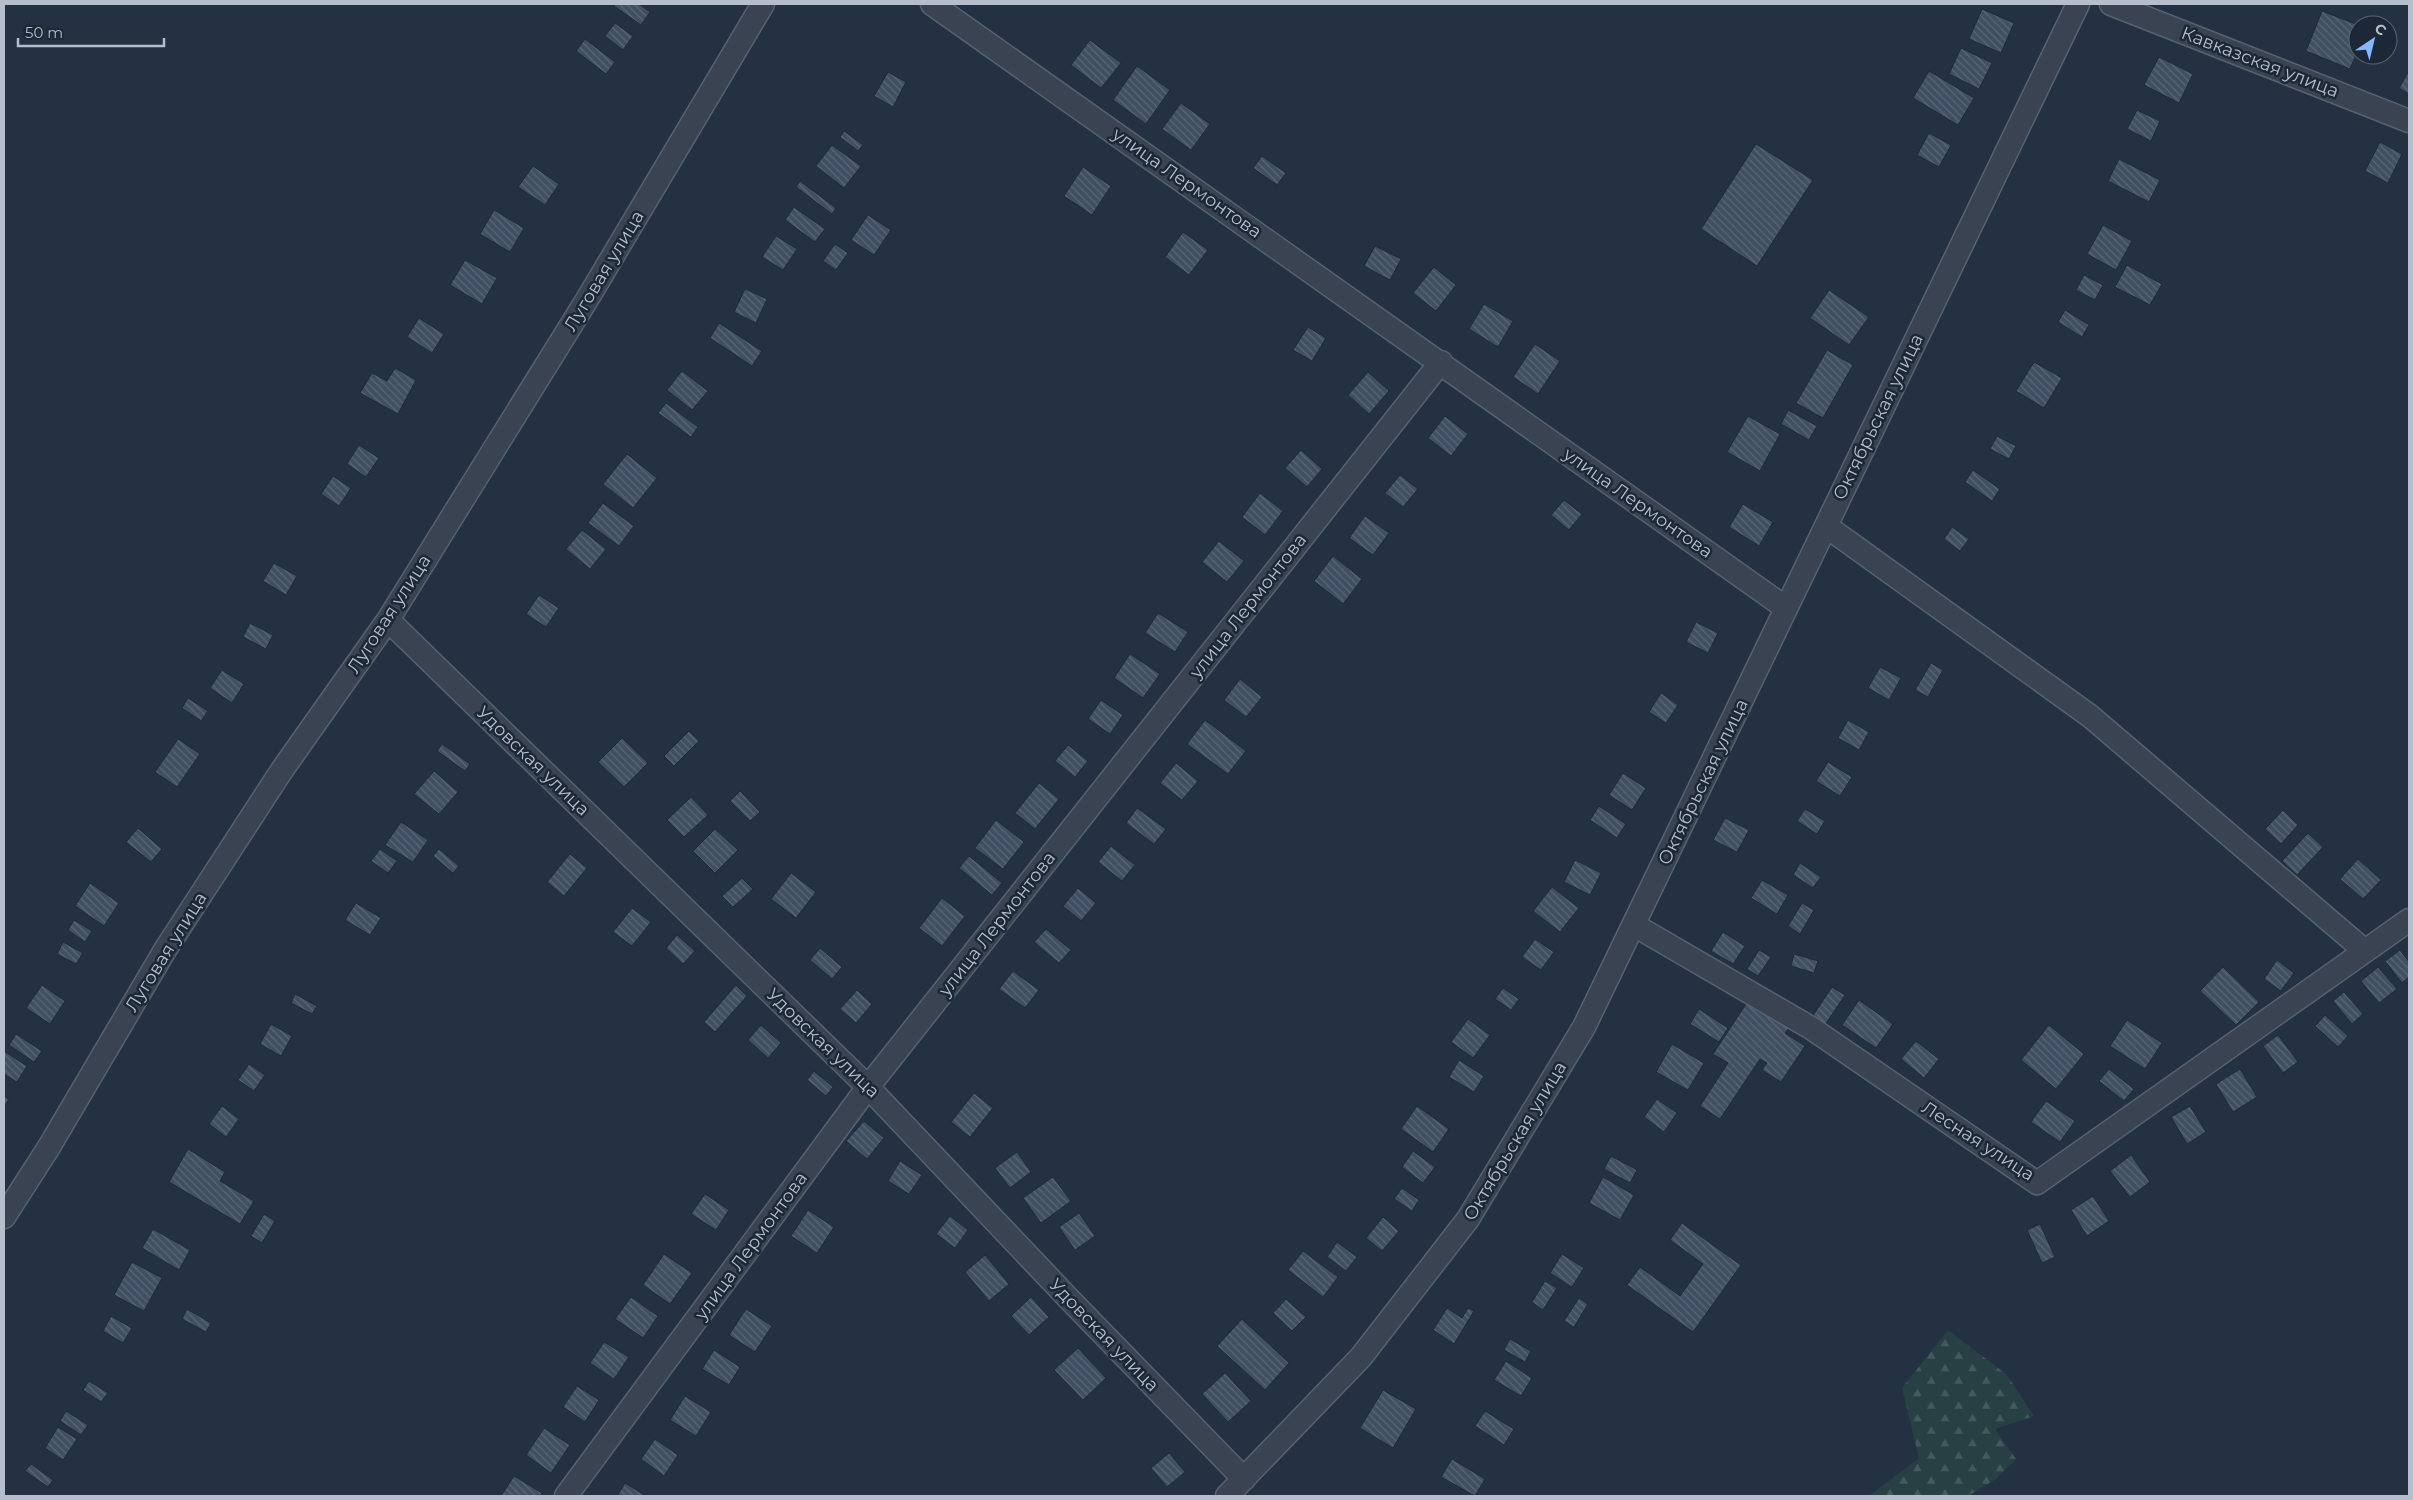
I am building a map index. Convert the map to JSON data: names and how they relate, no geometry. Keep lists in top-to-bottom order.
{
  "streets": {
    "street": [
      "Кавказская улица",
      "улица Лермонтова",
      "Луговая улица",
      "Октябрьская улица",
      "Удовская улица",
      "Лесная улица"
    ]
  },
  "crossings": [
    ["улица Лермонтова", "Октябрьская улица"],
    ["улица Лермонтова", "Удовская улица"],
    ["Луговая улица", "Удовская улица"],
    ["Октябрьская улица", "Удовская улица"],
    ["Октябрьская улица", "Лесная улица"]
  ],
  "scale_bar": "50 m",
  "north": "top right"
}
